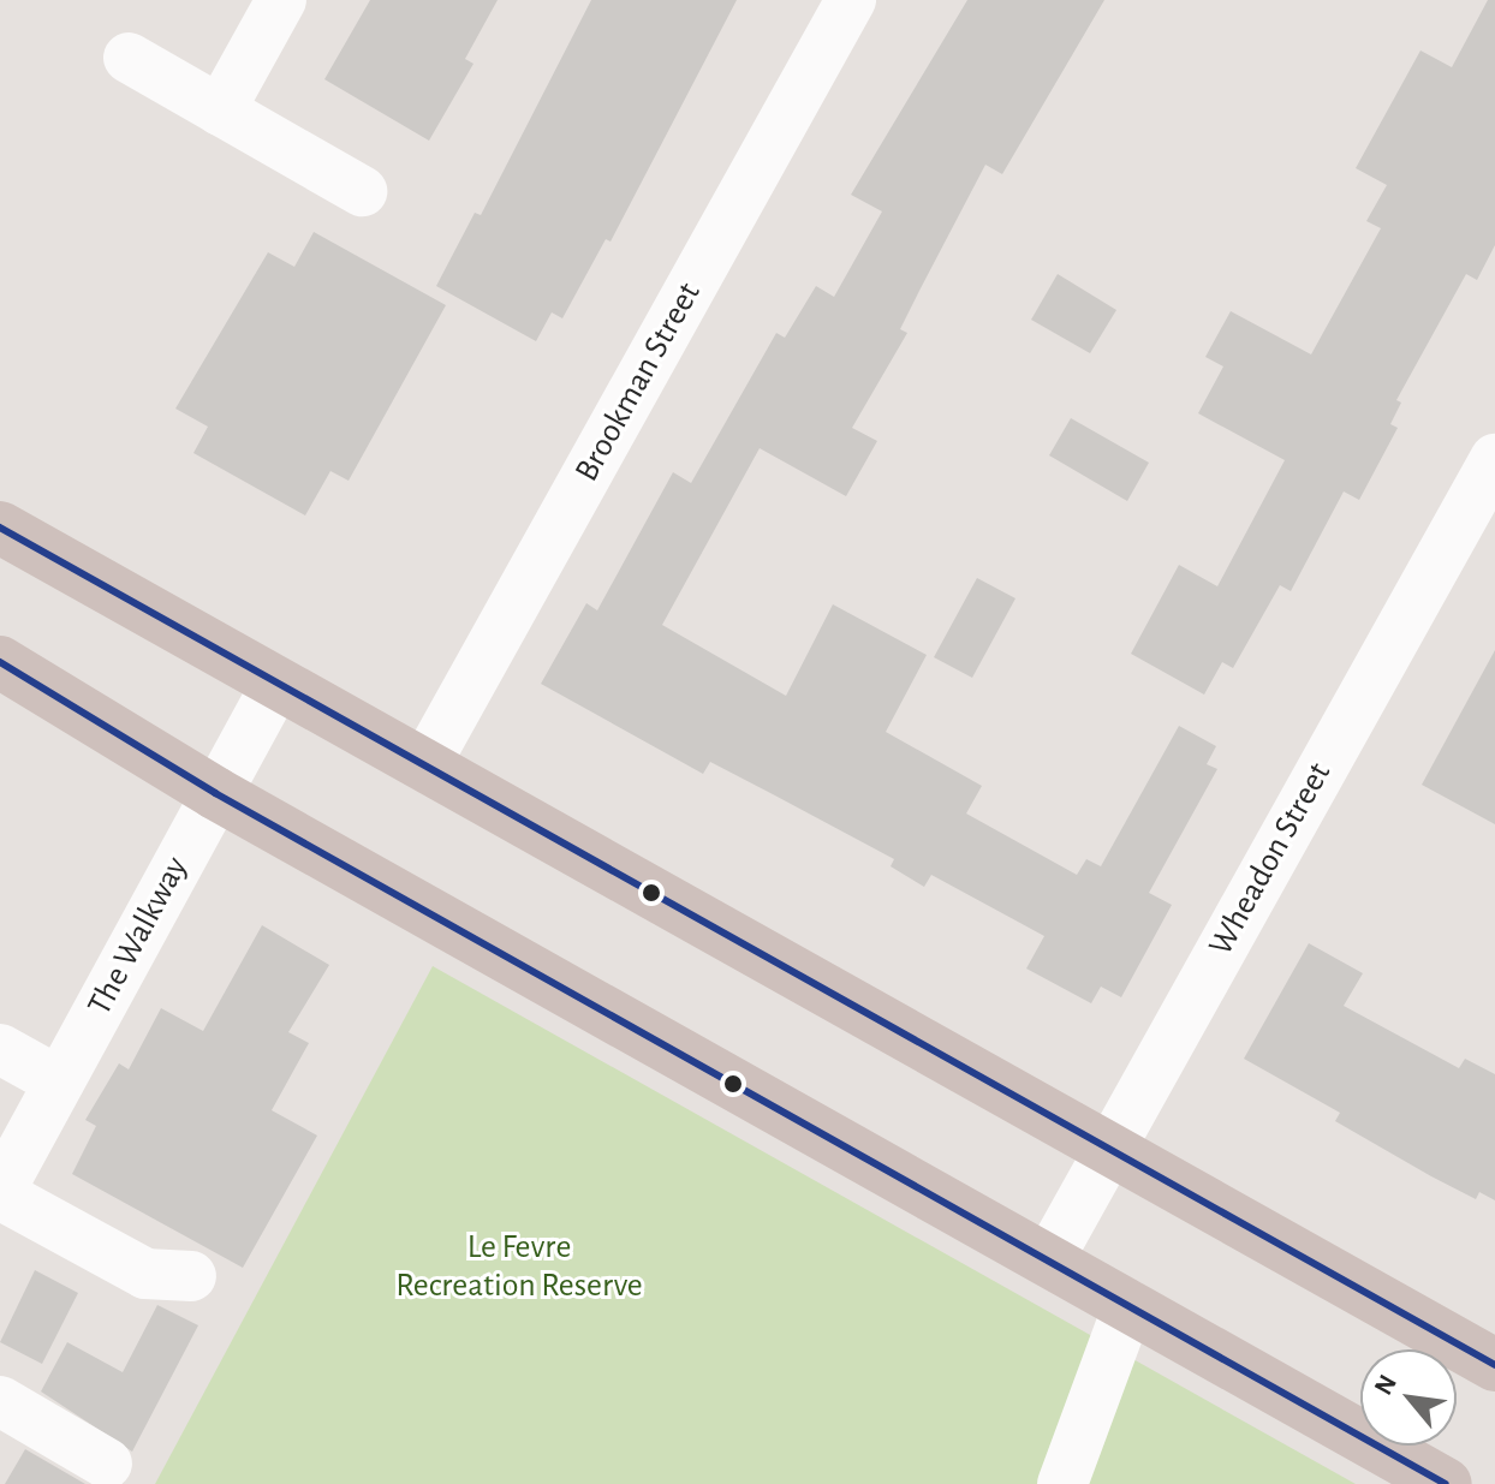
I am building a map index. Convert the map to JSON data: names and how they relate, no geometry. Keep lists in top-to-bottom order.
{
  "streets": {
    "street": ["Brookman Street", "Wheadon Street", "The Walkway"]
  },
  "parks": ["Le Fevre Recreation Reserve"],
  "north": "top left"
}
